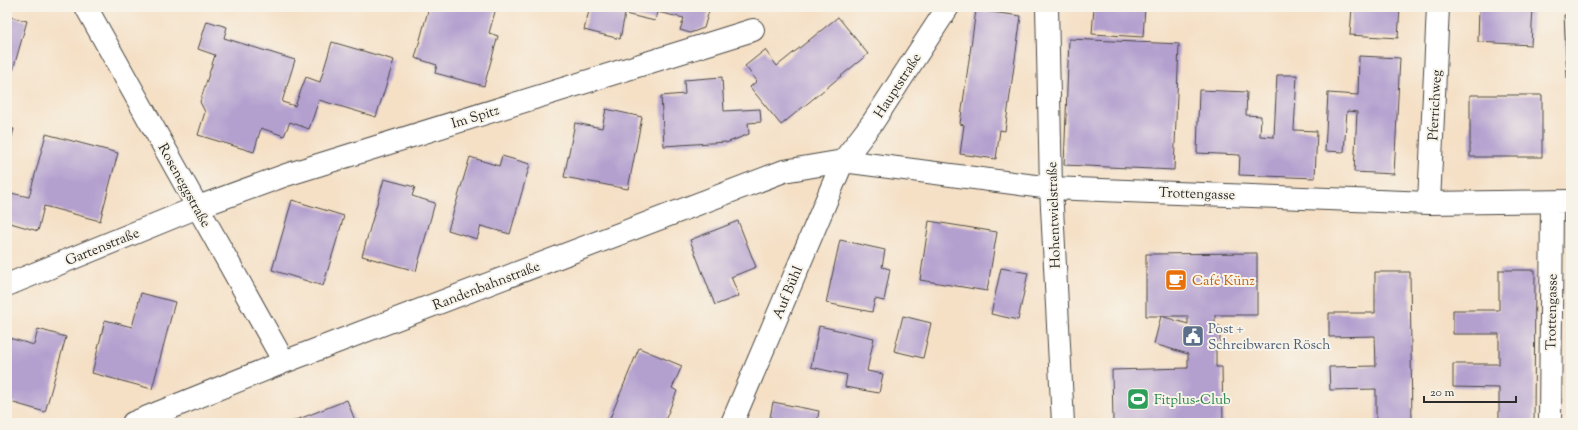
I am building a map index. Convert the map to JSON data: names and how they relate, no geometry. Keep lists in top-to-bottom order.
{
  "streets": {
    "street": [
      "Hauptstraße",
      "Pferrichweg",
      "Im Spitz",
      "Roseneggstraße",
      "Trottengasse",
      "Hohentwielstraße",
      "Gartenstraße",
      "Randenbahnstraße",
      "Auf Bühl"
    ]
  },
  "crossings": [
    ["Hauptstraße", "Trottengasse"],
    ["Hauptstraße", "Randenbahnstraße"],
    ["Hauptstraße", "Auf Bühl"],
    ["Pferrichweg", "Trottengasse"],
    ["Im Spitz", "Roseneggstraße"],
    ["Im Spitz", "Gartenstraße"],
    ["Roseneggstraße", "Gartenstraße"],
    ["Roseneggstraße", "Randenbahnstraße"],
    ["Trottengasse", "Hohentwielstraße"],
    ["Trottengasse", "Randenbahnstraße"],
    ["Trottengasse", "Auf Bühl"],
    ["Randenbahnstraße", "Auf Bühl"]
  ],
  "places": {
    "cafe": ["Café Künz"],
    "public building": ["Post + Schreibwaren Rösch"],
    "sports": ["Fitplus-Club"]
  },
  "scale_bar": "20 m"
}
